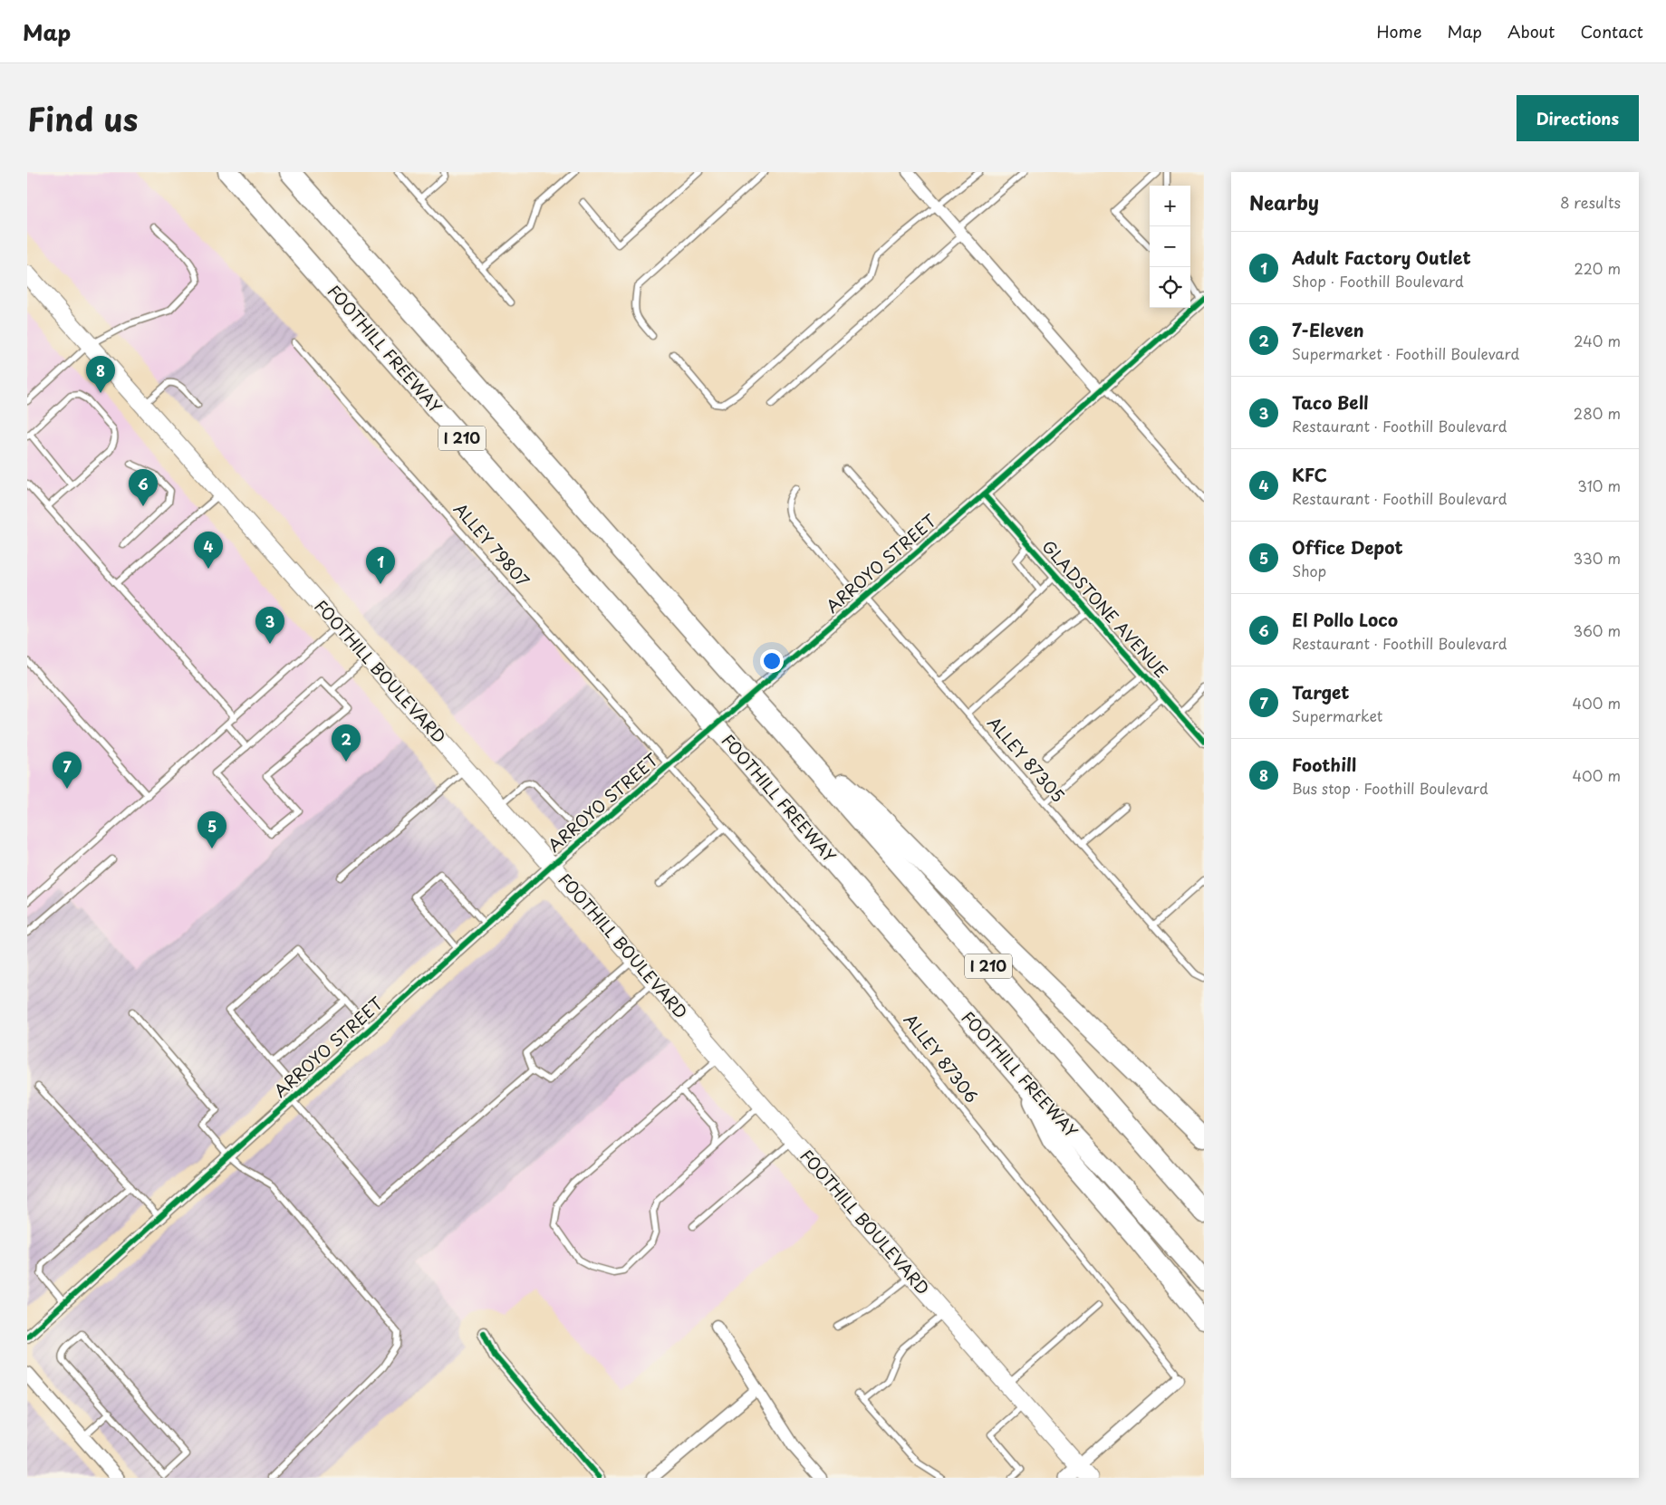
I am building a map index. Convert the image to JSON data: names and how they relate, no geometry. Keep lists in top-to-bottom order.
{
  "streets": {
    "highway": ["FOOTHILL FREEWAY", "I 210"],
    "main road": ["FOOTHILL BOULEVARD"],
    "street": ["ARROYO STREET", "GLADSTONE AVENUE"],
    "lane": ["ALLEY 79807", "ALLEY 87305", "ALLEY 87306"]
  },
  "crossings": [
    ["ALLEY 79807", "ARROYO STREET"],
    ["ALLEY 79807", "ALLEY 87306"],
    ["ARROYO STREET", "GLADSTONE AVENUE"],
    ["ARROYO STREET", "FOOTHILL BOULEVARD"],
    ["ARROYO STREET", "ALLEY 87305"],
    ["ARROYO STREET", "ALLEY 87306"]
  ],
  "page": {
    "header": "Map",
    "nav": [
      "Home",
      "Map",
      "About",
      "Contact"
    ],
    "title": "Find us",
    "buttons": "Directions",
    "heading": ["Nearby", "8 results"],
    "map_buttons": ["+", "−"],
    "list": [
      {
        "mark": "1",
        "name": "Adult Factory Outlet",
        "note": "Shop · Foothill Boulevard",
        "value": "220 m"
      },
      {
        "mark": "2",
        "name": "7-Eleven",
        "note": "Supermarket · Foothill Boulevard",
        "value": "240 m"
      },
      {
        "mark": "3",
        "name": "Taco Bell",
        "note": "Restaurant · Foothill Boulevard",
        "value": "280 m"
      },
      {
        "mark": "4",
        "name": "KFC",
        "note": "Restaurant · Foothill Boulevard",
        "value": "310 m"
      },
      {
        "mark": "5",
        "name": "Office Depot",
        "note": "Shop",
        "value": "330 m"
      },
      {
        "mark": "6",
        "name": "El Pollo Loco",
        "note": "Restaurant · Foothill Boulevard",
        "value": "360 m"
      },
      {
        "mark": "7",
        "name": "Target",
        "note": "Supermarket",
        "value": "400 m"
      },
      {
        "mark": "8",
        "name": "Foothill",
        "note": "Bus stop · Foothill Boulevard",
        "value": "400 m"
      }
    ],
    "pins": [
      "8",
      "6",
      "4",
      "1",
      "3",
      "2",
      "7",
      "5"
    ]
  }
}
